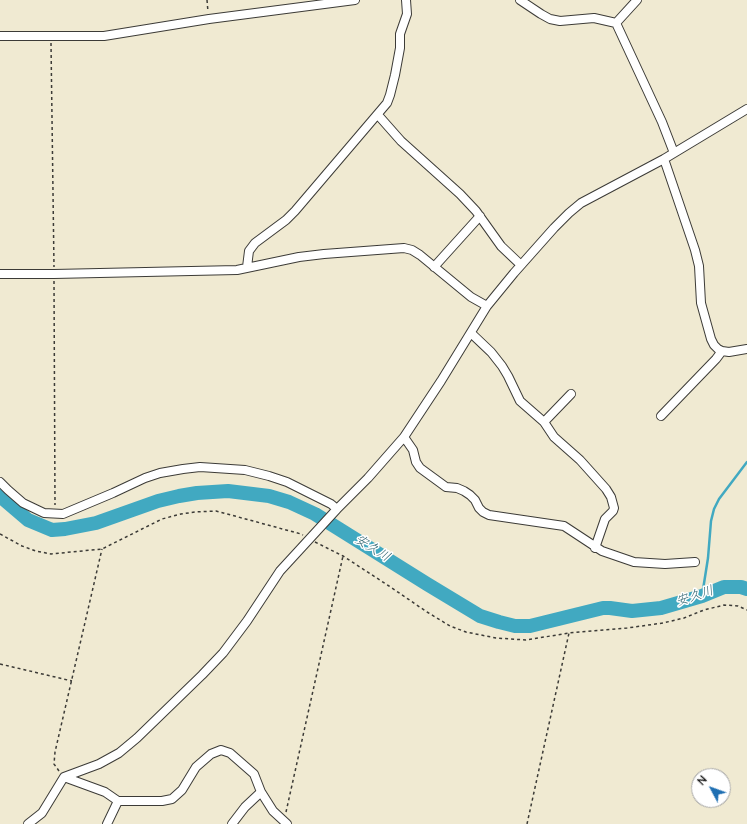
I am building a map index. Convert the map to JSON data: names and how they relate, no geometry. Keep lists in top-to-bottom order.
{
  "water": ["安久川"],
  "north": "top left"
}
